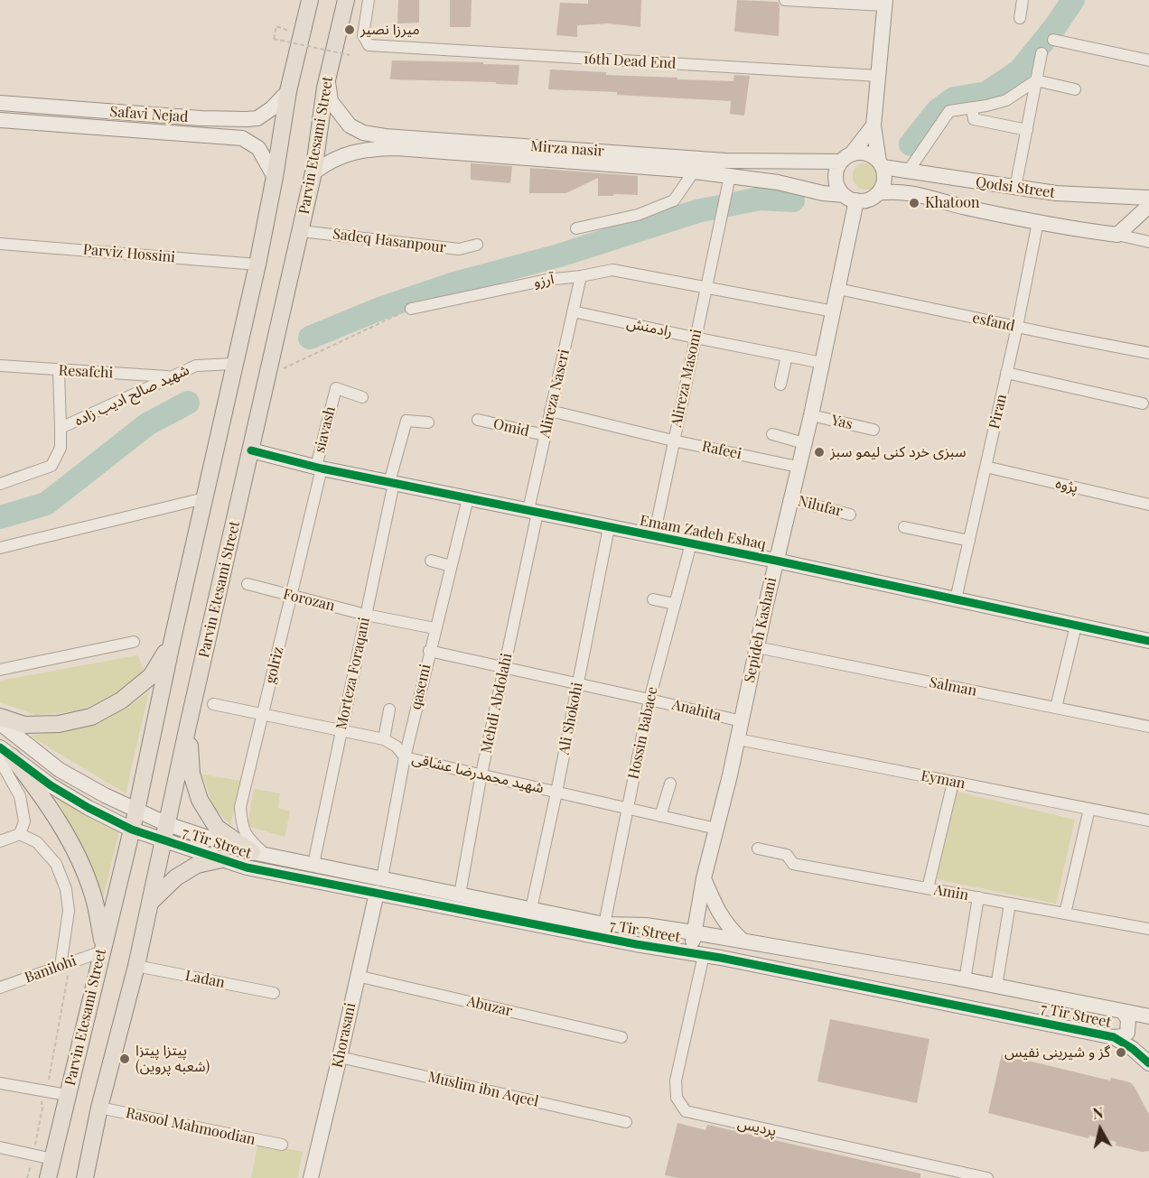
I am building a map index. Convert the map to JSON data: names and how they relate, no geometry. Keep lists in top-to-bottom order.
{
  "streets": {
    "main road": ["Parvin Etesami Street"],
    "street": [
      "16th Dead End",
      "Safavi Nejad",
      "Mirza nasir",
      "Qodsi Street",
      "Sadeq Hasanpour",
      "Parviz Hossini",
      "آرزو",
      "esfand",
      "رادمنش",
      "Resafchi",
      "Alireza Masomi",
      "Alireza Naseri",
      "شهید صالح ادیب زاده",
      "Piran",
      "Yas",
      "Omid",
      "siavash",
      "Rafeei",
      "پژوه",
      "Nilufar",
      "Emam Zadeh Eshaq",
      "Forozan",
      "Sepideh Kashani",
      "golriz",
      "Morteza Foraqani",
      "qasemi",
      "Salman",
      "Mehdi Abdolahi",
      "Anahita",
      "Ali Shokohi",
      "Hossin Babaee",
      "شهید محمدرضا عشاقی",
      "Eyman",
      "7 Tir Street",
      "Amin",
      "Banilohi",
      "Ladan",
      "Abuzar",
      "Khorasani",
      "Muslim ibn Aqeel",
      "Rasool Mahmoodian",
      "پردیس"
    ]
  },
  "crossings": [
    ["Safavi Nejad", "Parvin Etesami Street"],
    ["Parvin Etesami Street", "Mirza nasir"],
    ["Parvin Etesami Street", "Sadeq Hasanpour"],
    ["Parvin Etesami Street", "Parviz Hossini"],
    ["Parvin Etesami Street", "شهید صالح ادیب زاده"],
    ["Parvin Etesami Street", "Emam Zadeh Eshaq"],
    ["Parvin Etesami Street", "7 Tir Street"],
    ["Parvin Etesami Street", "Banilohi"],
    ["Parvin Etesami Street", "Ladan"],
    ["Parvin Etesami Street", "Rasool Mahmoodian"],
    ["Mirza nasir", "Qodsi Street"],
    ["Mirza nasir", "Alireza Masomi"],
    ["Mirza nasir", "Sepideh Kashani"],
    ["Qodsi Street", "Piran"],
    ["Qodsi Street", "Sepideh Kashani"],
    ["آرزو", "Alireza Masomi"],
    ["آرزو", "Alireza Naseri"],
    ["آرزو", "Sepideh Kashani"],
    ["esfand", "Piran"],
    ["esfand", "Sepideh Kashani"],
    ["رادمنش", "Alireza Masomi"],
    ["رادمنش", "Alireza Naseri"],
    ["رادمنش", "Sepideh Kashani"],
    ["Resafchi", "شهید صالح ادیب زاده"],
    ["Alireza Masomi", "Rafeei"],
    ["Alireza Masomi", "Emam Zadeh Eshaq"],
    ["Alireza Naseri", "Omid"],
    ["Alireza Naseri", "Rafeei"],
    ["Alireza Naseri", "Emam Zadeh Eshaq"],
    ["Alireza Naseri", "Mehdi Abdolahi"],
    ["Piran", "پژوه"],
    ["Piran", "Emam Zadeh Eshaq"],
    ["Yas", "Sepideh Kashani"],
    ["siavash", "Emam Zadeh Eshaq"],
    ["siavash", "golriz"],
    ["Rafeei", "Sepideh Kashani"],
    ["Nilufar", "Sepideh Kashani"],
    ["Emam Zadeh Eshaq", "Sepideh Kashani"],
    ["Emam Zadeh Eshaq", "golriz"],
    ["Emam Zadeh Eshaq", "Morteza Foraqani"],
    ["Emam Zadeh Eshaq", "qasemi"],
    ["Emam Zadeh Eshaq", "Mehdi Abdolahi"],
    ["Emam Zadeh Eshaq", "Ali Shokohi"],
    ["Emam Zadeh Eshaq", "Hossin Babaee"],
    ["Forozan", "golriz"],
    ["Forozan", "Morteza Foraqani"],
    ["Forozan", "qasemi"],
    ["Sepideh Kashani", "Salman"],
    ["Sepideh Kashani", "Anahita"],
    ["Sepideh Kashani", "شهید محمدرضا عشاقی"],
    ["Sepideh Kashani", "Eyman"],
    ["Sepideh Kashani", "7 Tir Street"],
    ["Sepideh Kashani", "پردیس"],
    ["golriz", "شهید محمدرضا عشاقی"],
    ["golriz", "7 Tir Street"],
    ["Morteza Foraqani", "شهید محمدرضا عشاقی"],
    ["Morteza Foraqani", "7 Tir Street"],
    ["qasemi", "Anahita"],
    ["qasemi", "شهید محمدرضا عشاقی"],
    ["qasemi", "7 Tir Street"],
    ["Mehdi Abdolahi", "Anahita"],
    ["Mehdi Abdolahi", "شهید محمدرضا عشاقی"],
    ["Mehdi Abdolahi", "7 Tir Street"],
    ["Anahita", "Ali Shokohi"],
    ["Anahita", "Hossin Babaee"],
    ["Ali Shokohi", "شهید محمدرضا عشاقی"],
    ["Ali Shokohi", "7 Tir Street"],
    ["Hossin Babaee", "شهید محمدرضا عشاقی"],
    ["Hossin Babaee", "7 Tir Street"],
    ["7 Tir Street", "Khorasani"],
    ["7 Tir Street", "پردیس"],
    ["Abuzar", "Khorasani"],
    ["Khorasani", "Muslim ibn Aqeel"]
  ],
  "places": [
    "میرزا نصیر",
    "Khatoon",
    "سبزی خرد کنی لیمو سبز",
    "گز و شیرینی نفیس",
    "پیتزا پیتزا (شعبه پروین)"
  ],
  "north": "top"
}
